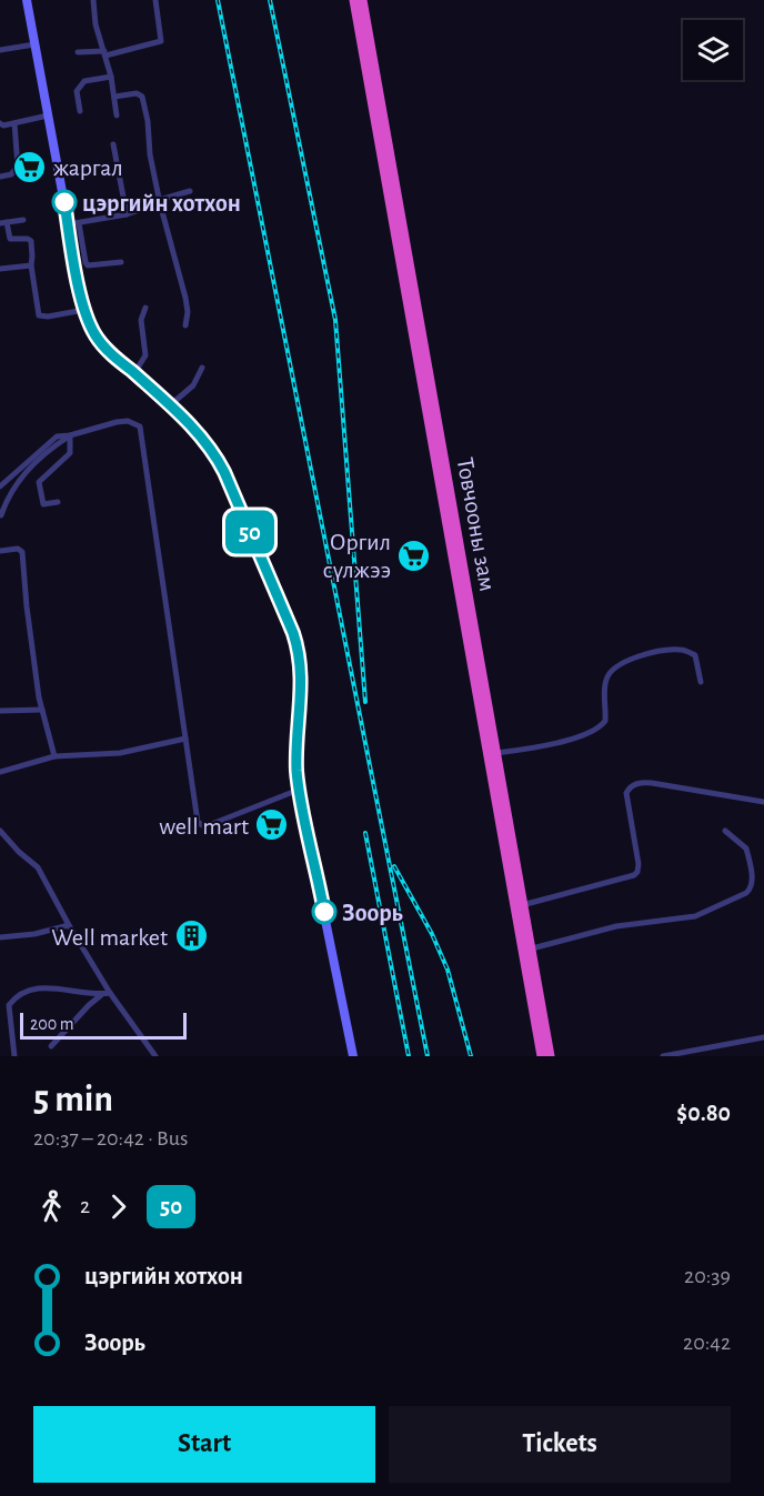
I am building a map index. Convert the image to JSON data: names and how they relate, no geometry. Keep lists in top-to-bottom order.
{
  "streets": {
    "highway": ["Товчооны зам"]
  },
  "places": {
    "supermarket": ["жаргал", "Оргил сүлжээ", "well mart"],
    "other": ["цэргийн хотхон", "Зоорь"],
    "building": ["Well market"]
  },
  "lines": ["bus line 50"],
  "scale_bar": "200 m",
  "page": {
    "on_map": "50",
    "scale": "200 m",
    "heading": ["5 min", "20:37 – 20:42 · Bus", "$0.80"],
    "legs": ["2", "50"],
    "list": [
      {
        "name": "цэргийн хотхон",
        "value": "20:39"
      },
      {
        "name": "Зоорь",
        "value": "20:42"
      }
    ],
    "buttons": ["Start", "Tickets"]
  }
}
